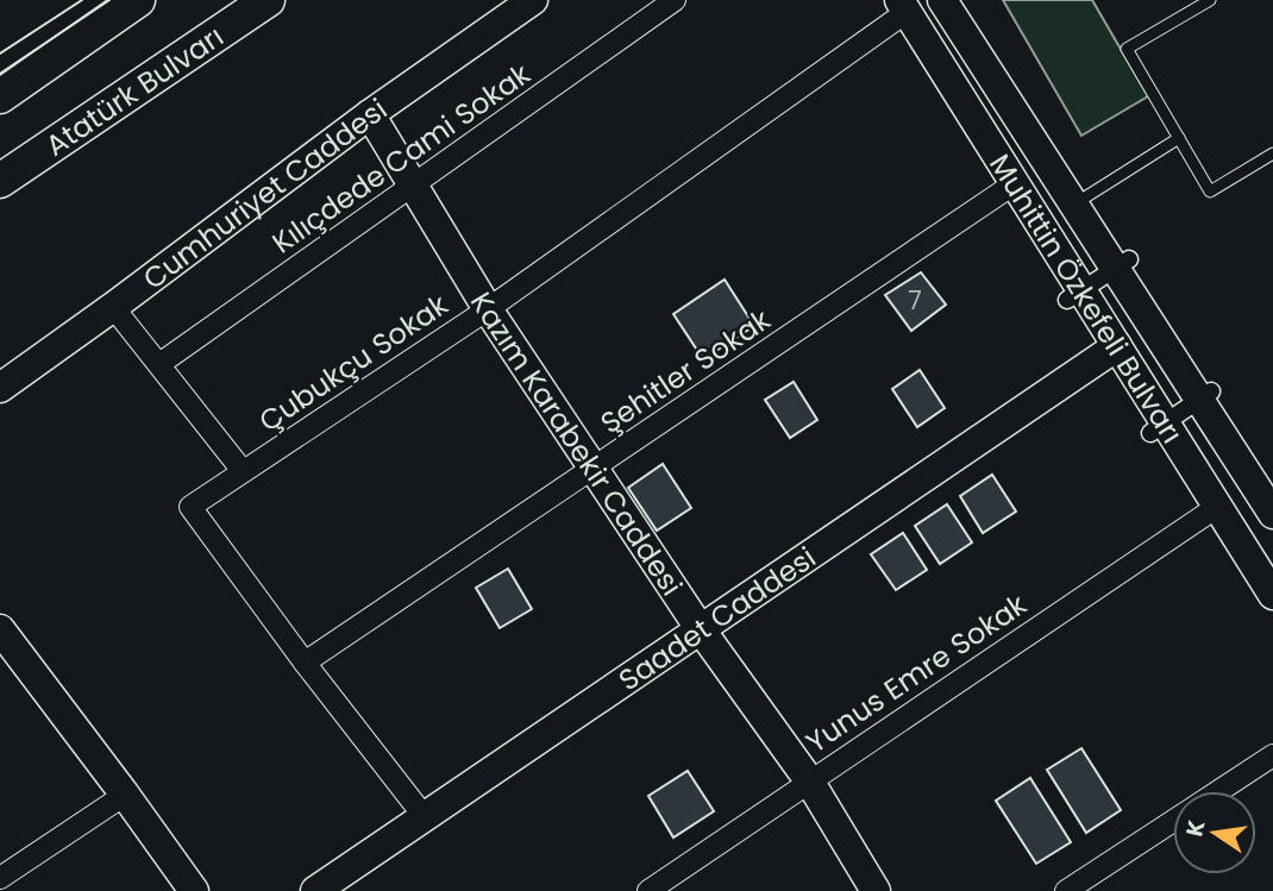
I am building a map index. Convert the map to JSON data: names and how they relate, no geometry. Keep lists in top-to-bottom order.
{
  "streets": {
    "main road": [
      "Atatürk Bulvarı",
      "Cumhuriyet Caddesi",
      "Muhittin Özkefeli Bulvarı",
      "Kazım Karabekir Caddesi",
      "Saadet Caddesi"
    ],
    "street": [
      "Kılıçdede Cami Sokak",
      "Çubukçu Sokak",
      "Şehitler Sokak",
      "Yunus Emre Sokak"
    ]
  },
  "crossings": [
    ["Kılıçdede Cami Sokak", "Kazım Karabekir Caddesi"],
    ["Cumhuriyet Caddesi", "Kazım Karabekir Caddesi"],
    ["Muhittin Özkefeli Bulvarı", "Çubukçu Sokak"],
    ["Muhittin Özkefeli Bulvarı", "Şehitler Sokak"],
    ["Muhittin Özkefeli Bulvarı", "Saadet Caddesi"],
    ["Muhittin Özkefeli Bulvarı", "Yunus Emre Sokak"],
    ["Çubukçu Sokak", "Şehitler Sokak"],
    ["Çubukçu Sokak", "Kazım Karabekir Caddesi"],
    ["Çubukçu Sokak", "Saadet Caddesi"],
    ["Şehitler Sokak", "Kazım Karabekir Caddesi"],
    ["Kazım Karabekir Caddesi", "Saadet Caddesi"],
    ["Kazım Karabekir Caddesi", "Yunus Emre Sokak"]
  ],
  "house_numbers": ["7"],
  "north": "left"
}
